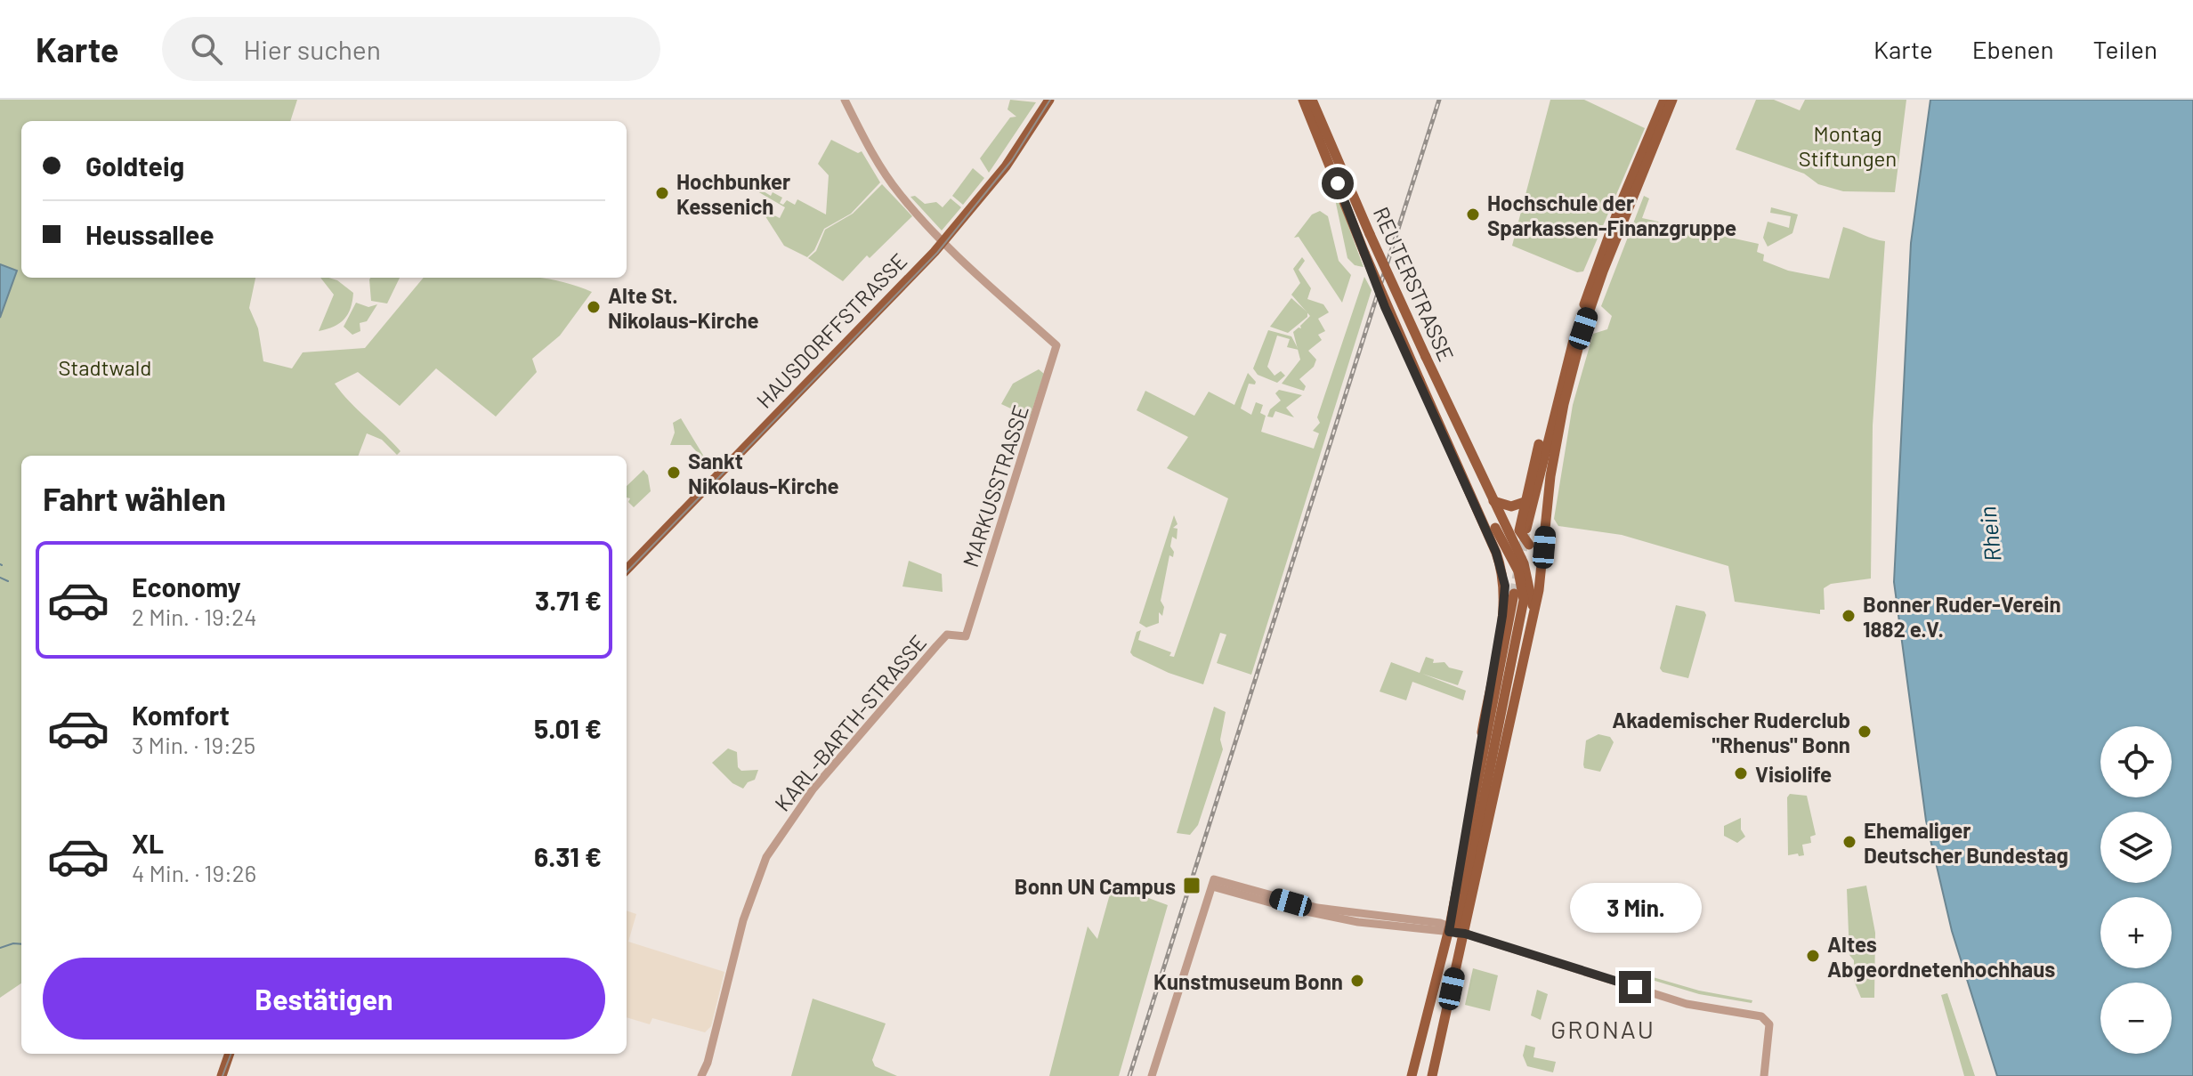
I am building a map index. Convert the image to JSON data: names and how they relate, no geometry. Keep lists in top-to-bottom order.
{
  "streets": {
    "main road": ["REUTERSTRASSE", "HAUSDORFFSTRASSE"],
    "street": ["MARKUSSTRASSE", "KARL-BARTH-STRASSE"]
  },
  "crossings": [
    ["HAUSDORFFSTRASSE", "MARKUSSTRASSE"],
    ["MARKUSSTRASSE", "KARL-BARTH-STRASSE"]
  ],
  "districts": ["GRONAU"],
  "water": ["Rhein"],
  "parks": ["Montag Stiftungen", "Stadtwald"],
  "places": {
    "other": [
      "Hochbunker Kessenich",
      "Hochschule der Sparkassen-Finanzgruppe",
      "Alte St. Nikolaus-Kirche",
      "Sankt Nikolaus-Kirche",
      "Bonner Ruder-Verein 1882 e.V.",
      "Akademischer Ruderclub \"Rhenus\" Bonn",
      "Visiolife",
      "Ehemaliger Deutscher Bundestag",
      "Altes Abgeordnetenhochhaus",
      "Kunstmuseum Bonn"
    ],
    "transit": ["Bonn UN Campus"]
  },
  "page": {
    "header": "Karte",
    "search": "Hier suchen",
    "nav": ["Karte", "Ebenen", "Teilen"],
    "banner": ["Goldteig", "Heussallee"],
    "heading": "Fahrt wählen",
    "list": [
      {
        "name": "Economy",
        "note": "2 Min. · 19:24",
        "value": "3.71 €"
      },
      {
        "name": "Komfort",
        "note": "3 Min. · 19:25",
        "value": "5.01 €"
      },
      {
        "name": "XL",
        "note": "4 Min. · 19:26",
        "value": "6.31 €"
      }
    ],
    "map_buttons": ["+", "−"],
    "bubble": "3 Min.",
    "buttons": "Bestätigen"
  }
}
